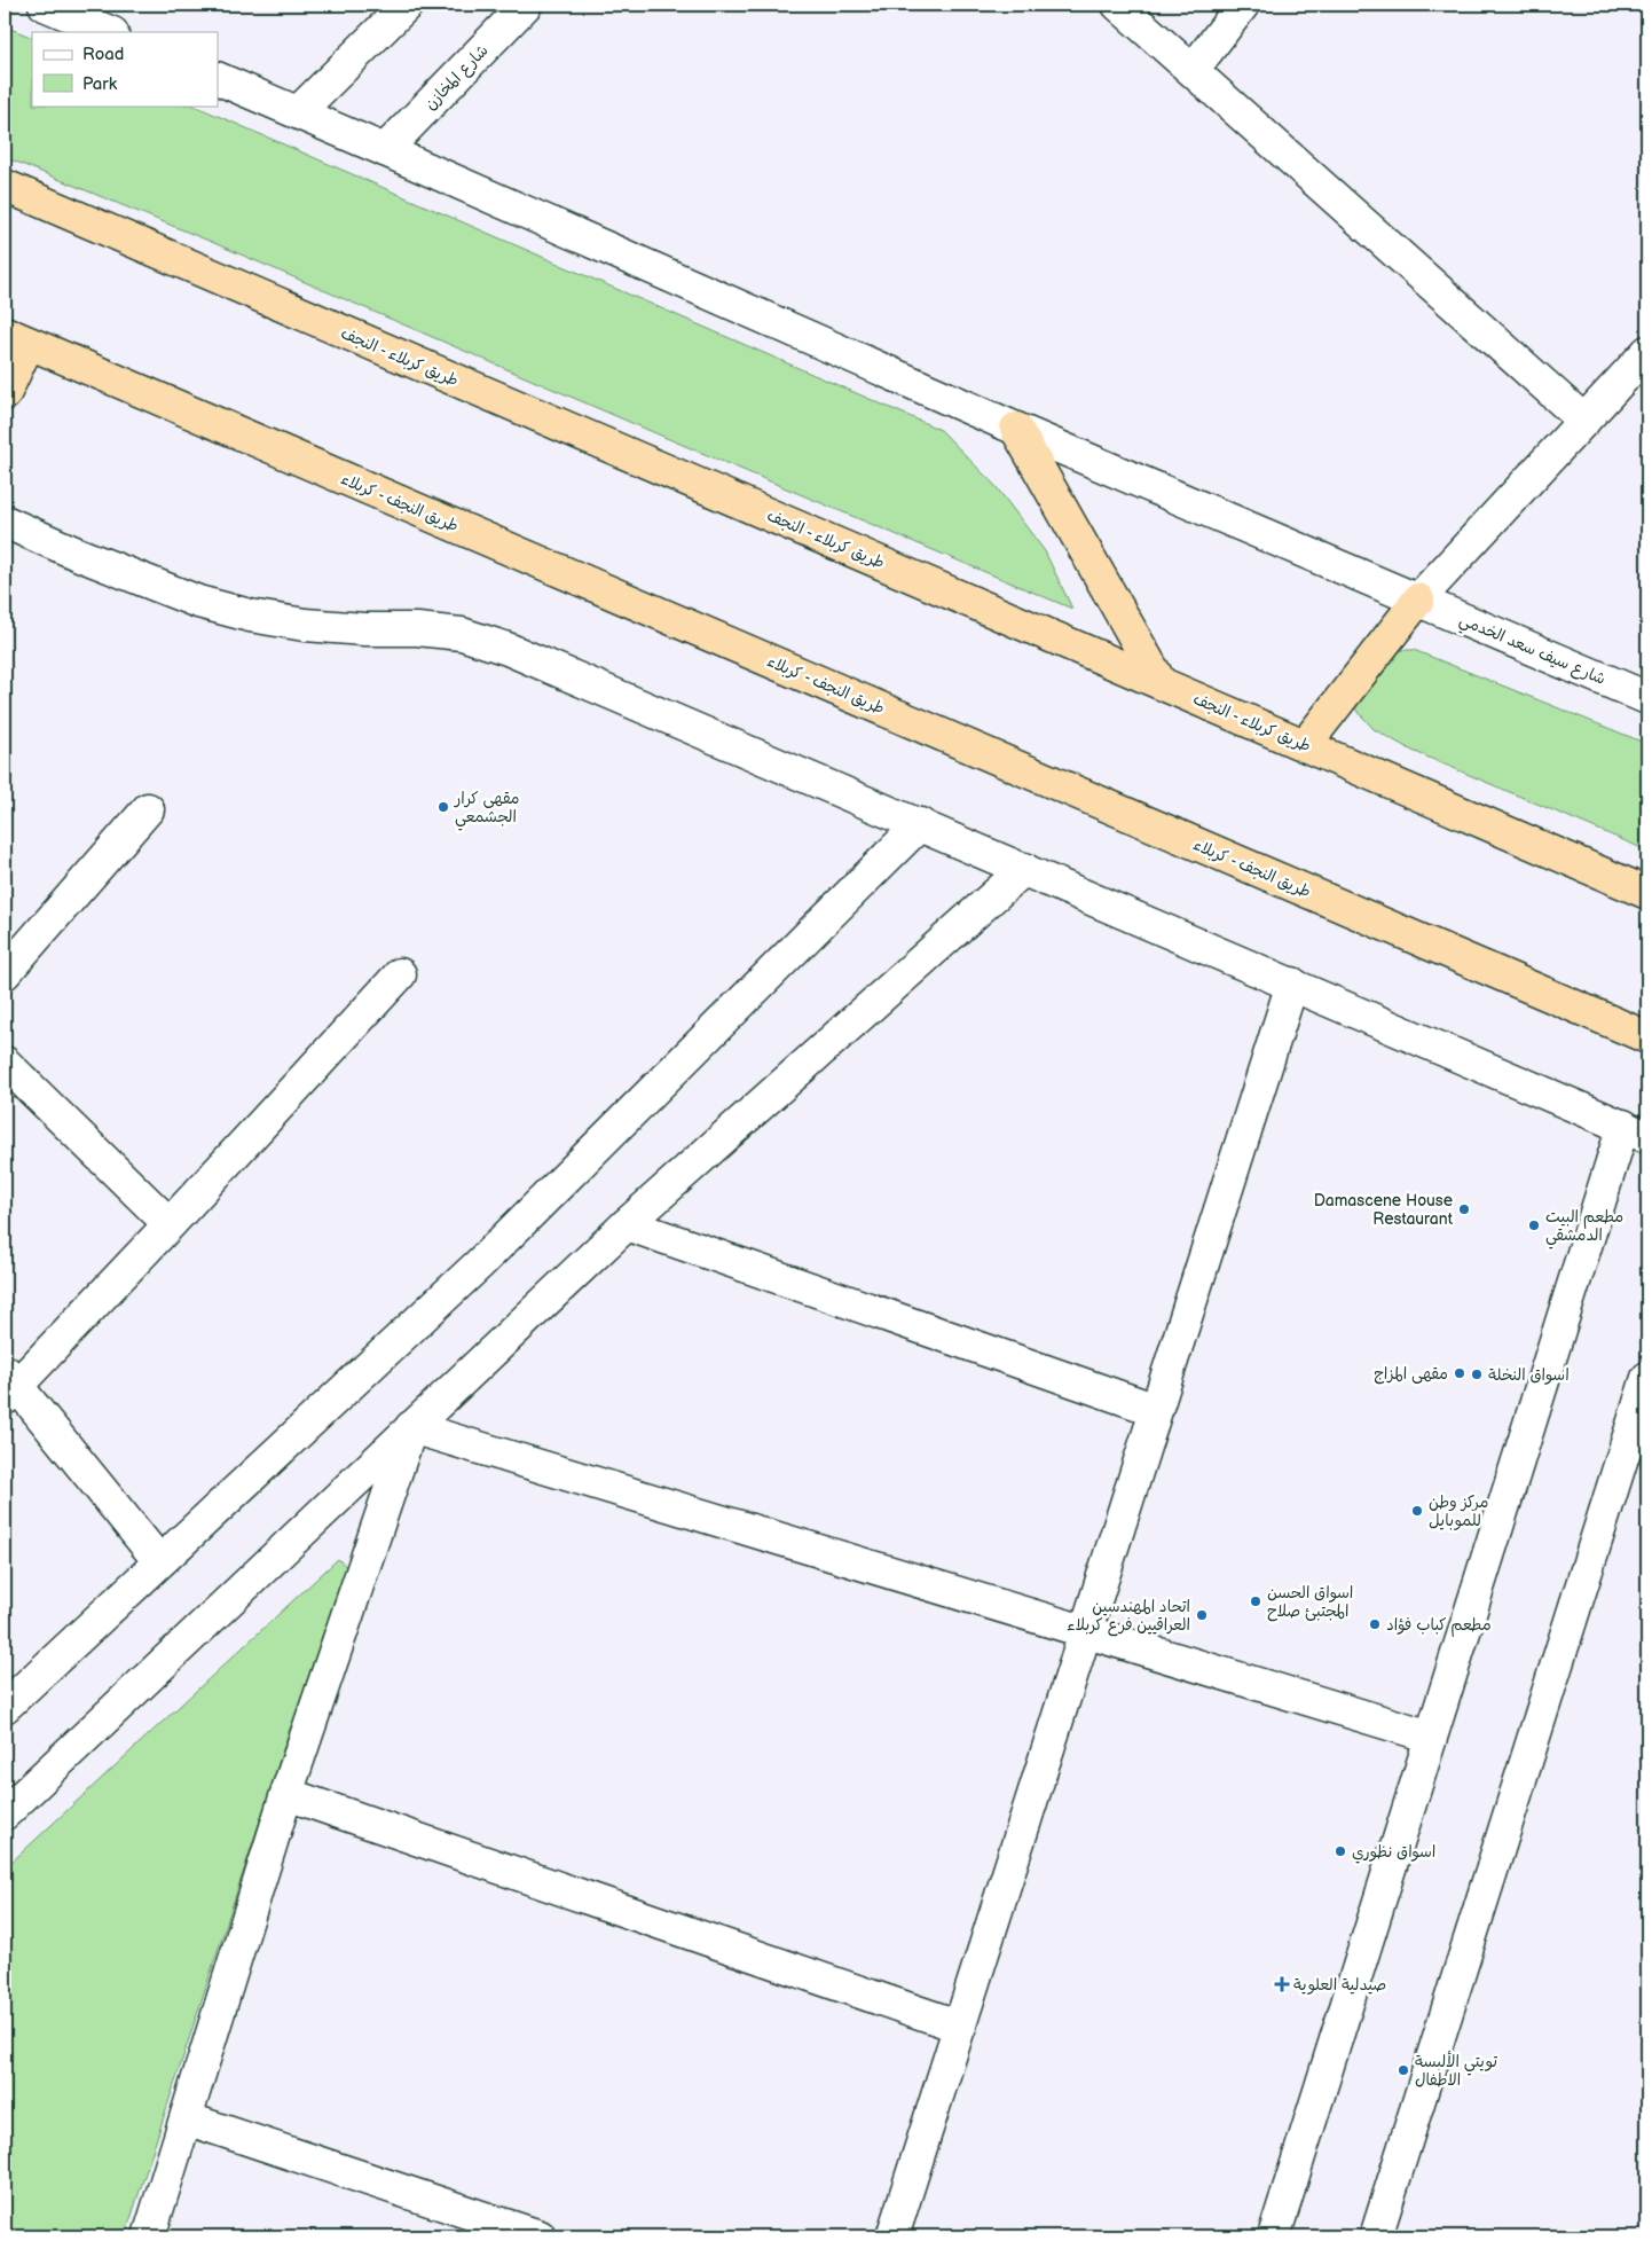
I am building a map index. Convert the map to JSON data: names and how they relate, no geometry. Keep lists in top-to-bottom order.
{
  "streets": {
    "highway": ["طريق كربلاء - النجف", "طريق النجف - كربلاء"],
    "street": ["شارع المخازن", "شارع سيف سعد الخدمي"]
  },
  "crossings": [
    ["شارع المخازن", "شارع سيف سعد الخدمي"]
  ],
  "places": {
    "other": [
      "مقهى كرار الجشمعي",
      "Damascene House Restaurant",
      "مطعم البيت الدمشقي",
      "مقهى المزاج",
      "اسواق النخلة",
      "مركز وطن للموبايل",
      "اسواق الحسن المجتبئ صلاح",
      "اتحاد المهندسين العراقيين فرع كربلاء",
      "مطعم كباب فؤاد",
      "اسواق نظوري",
      "تويتي الألبسة الاطفال"
    ],
    "health": ["صيدلية العلوية"]
  },
  "legend": ["Road", "Park"]
}
